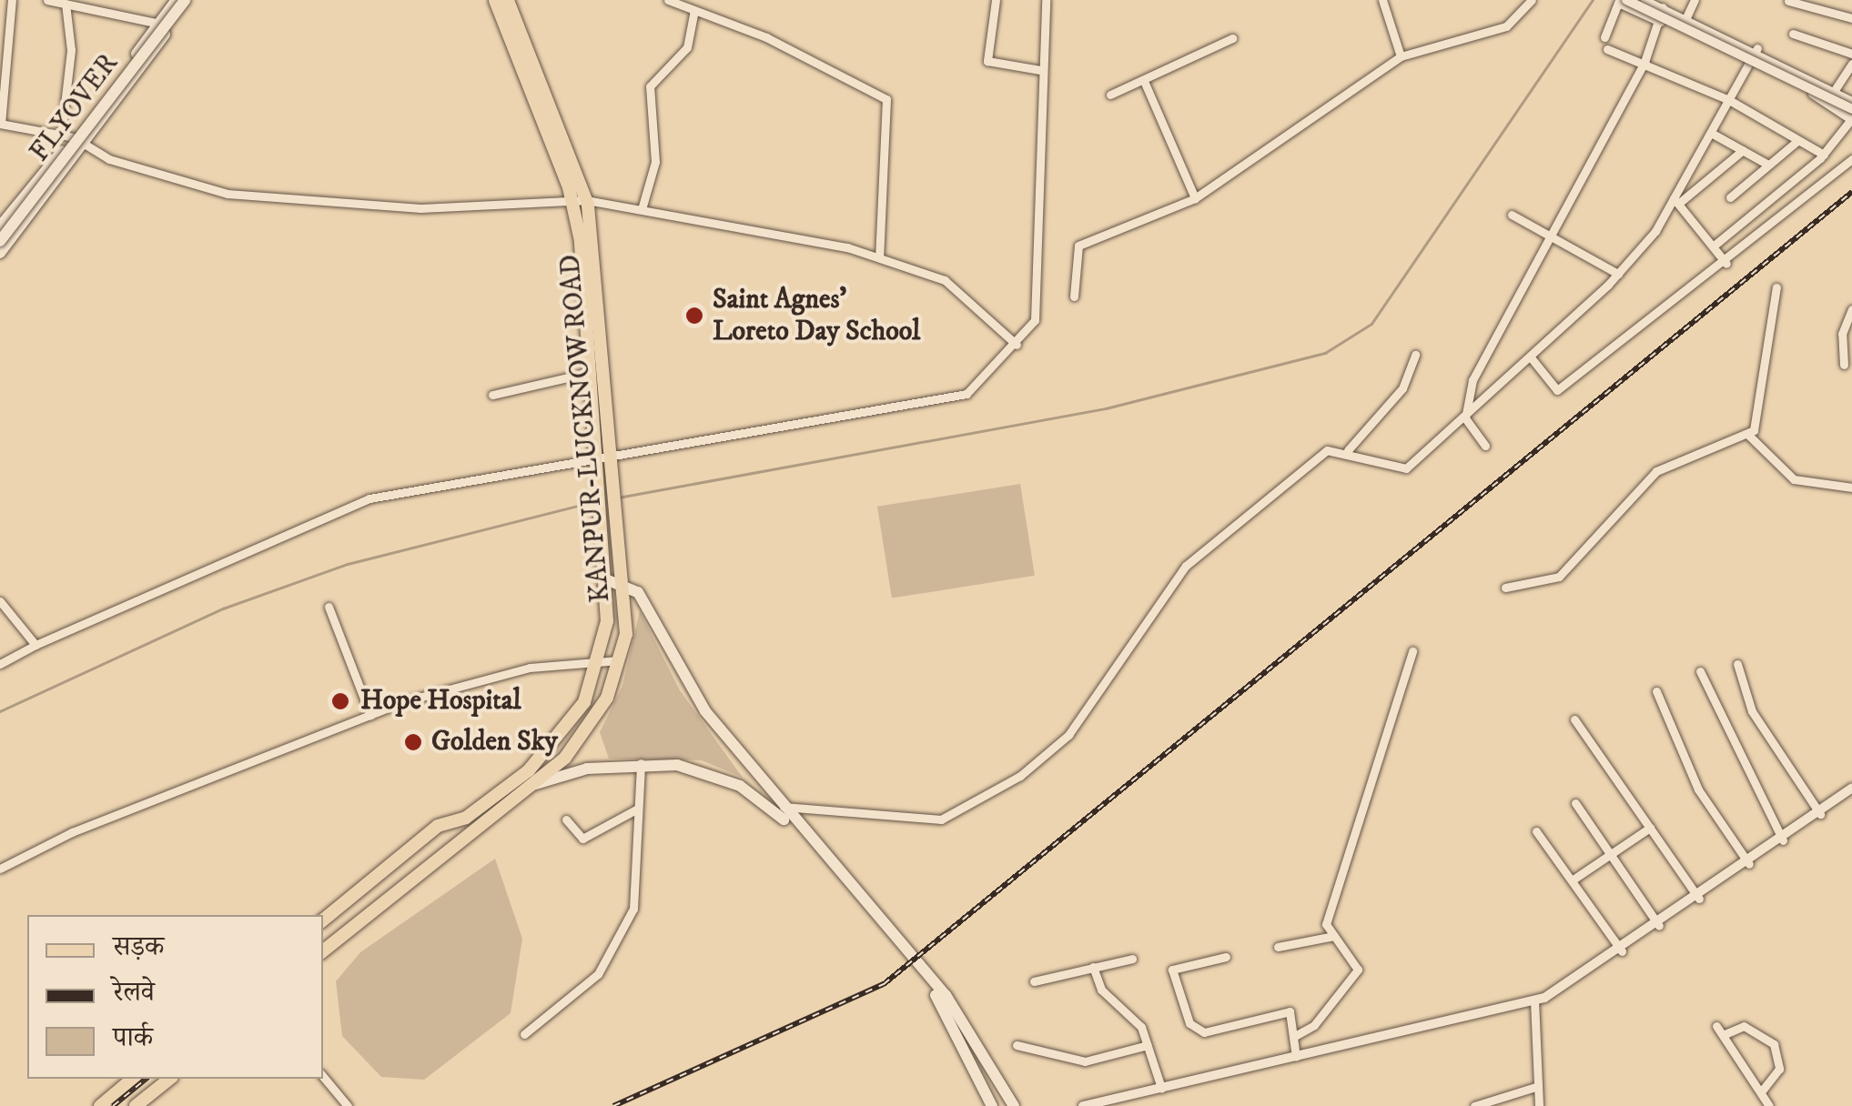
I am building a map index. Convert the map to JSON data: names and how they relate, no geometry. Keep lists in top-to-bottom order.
{
  "streets": {
    "main road": ["FLYOVER", "KANPUR-LUCKNOW ROAD"]
  },
  "places": ["Saint Agnes' Loreto Day School", "Hope Hospital", "Golden Sky"],
  "legend": ["सड़क", "रेलवे", "पार्क"]
}
